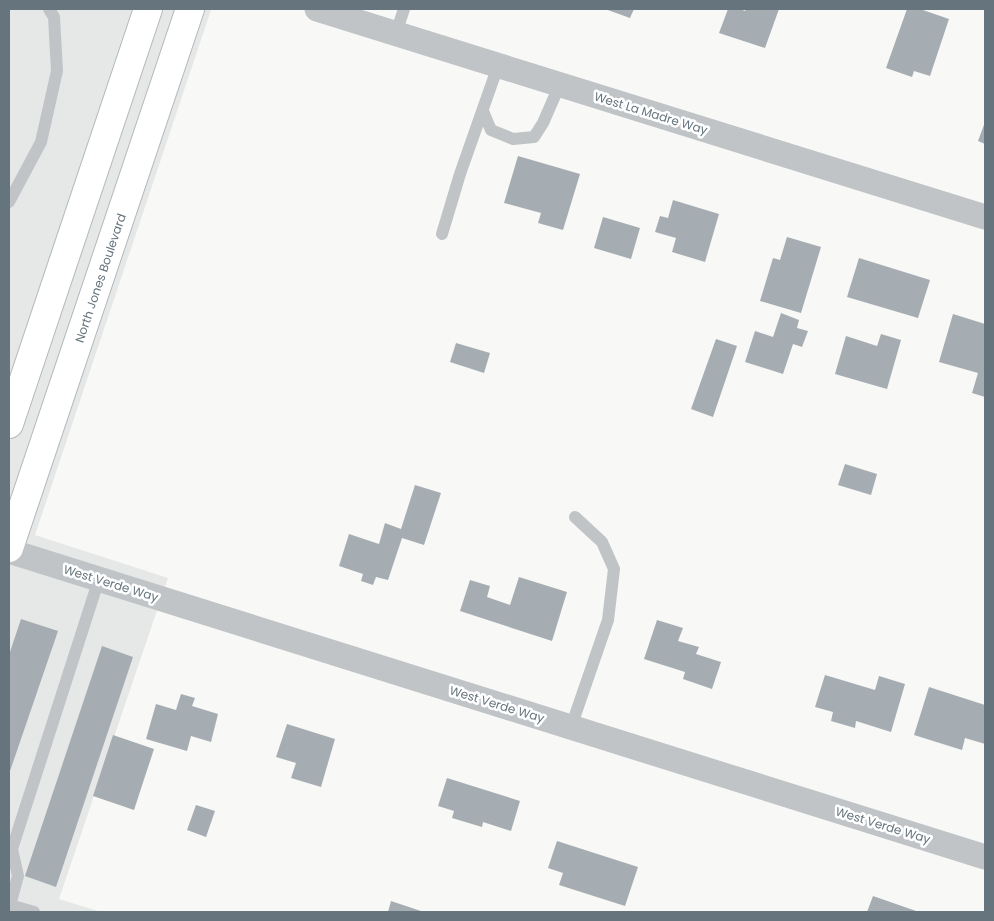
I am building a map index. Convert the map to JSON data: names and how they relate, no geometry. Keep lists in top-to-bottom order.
{
  "streets": {
    "main road": ["North Jones Boulevard"],
    "street": ["West La Madre Way", "West Verde Way"]
  },
  "crossings": [
    ["North Jones Boulevard", "West Verde Way"]
  ]
}
